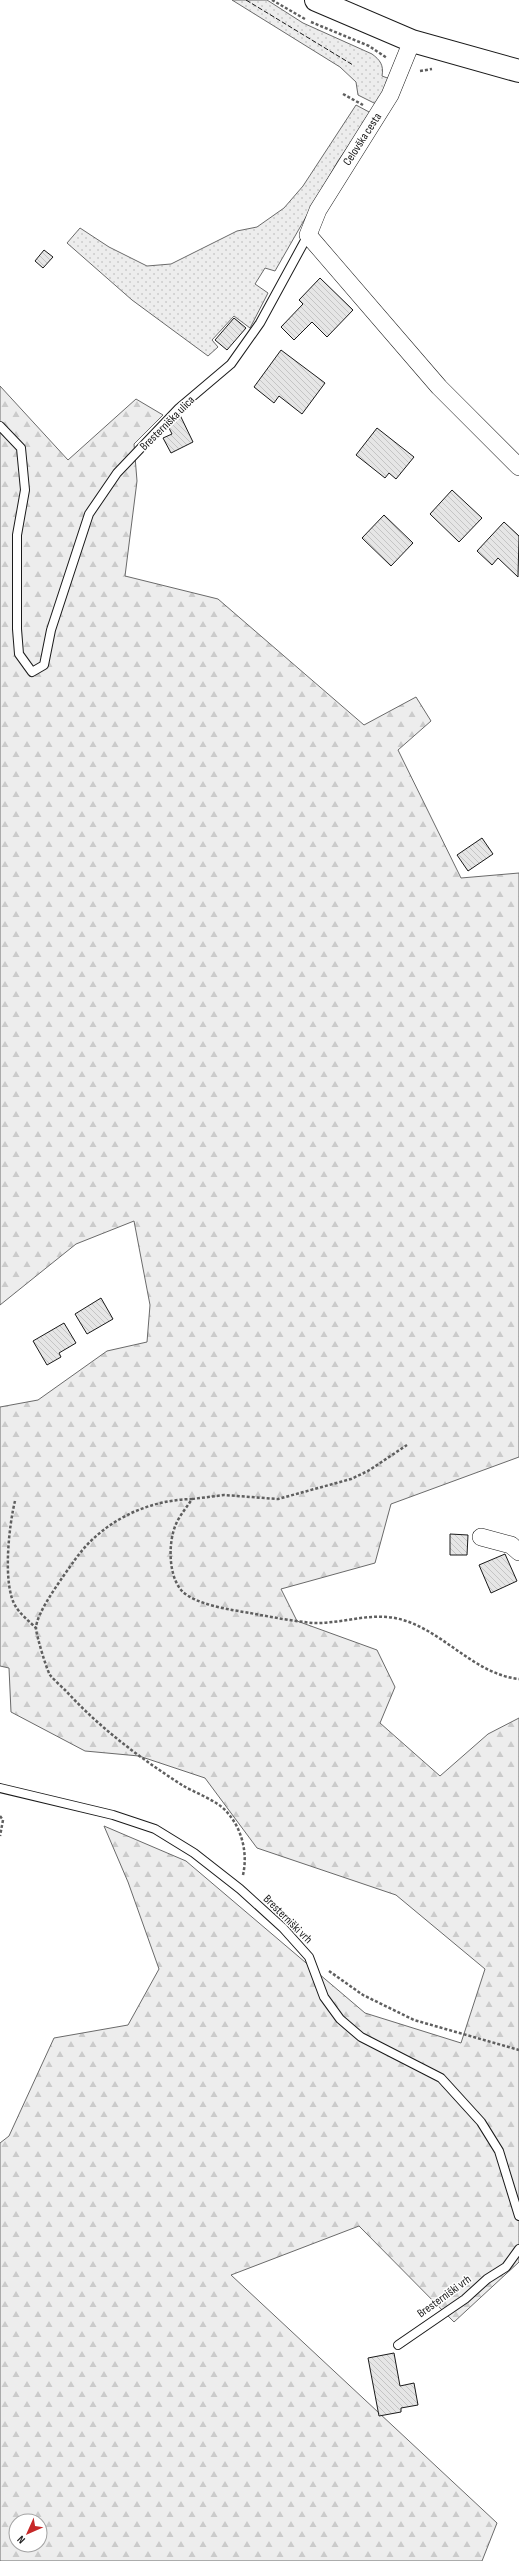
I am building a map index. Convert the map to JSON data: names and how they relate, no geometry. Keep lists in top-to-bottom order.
{
  "streets": {
    "street": ["Celovška cesta"],
    "lane": ["Bresterniška ulica", "Bresterniški vrh"]
  },
  "crossings": [
    ["Celovška cesta", "Bresterniška ulica"]
  ],
  "north": "bottom left"
}
